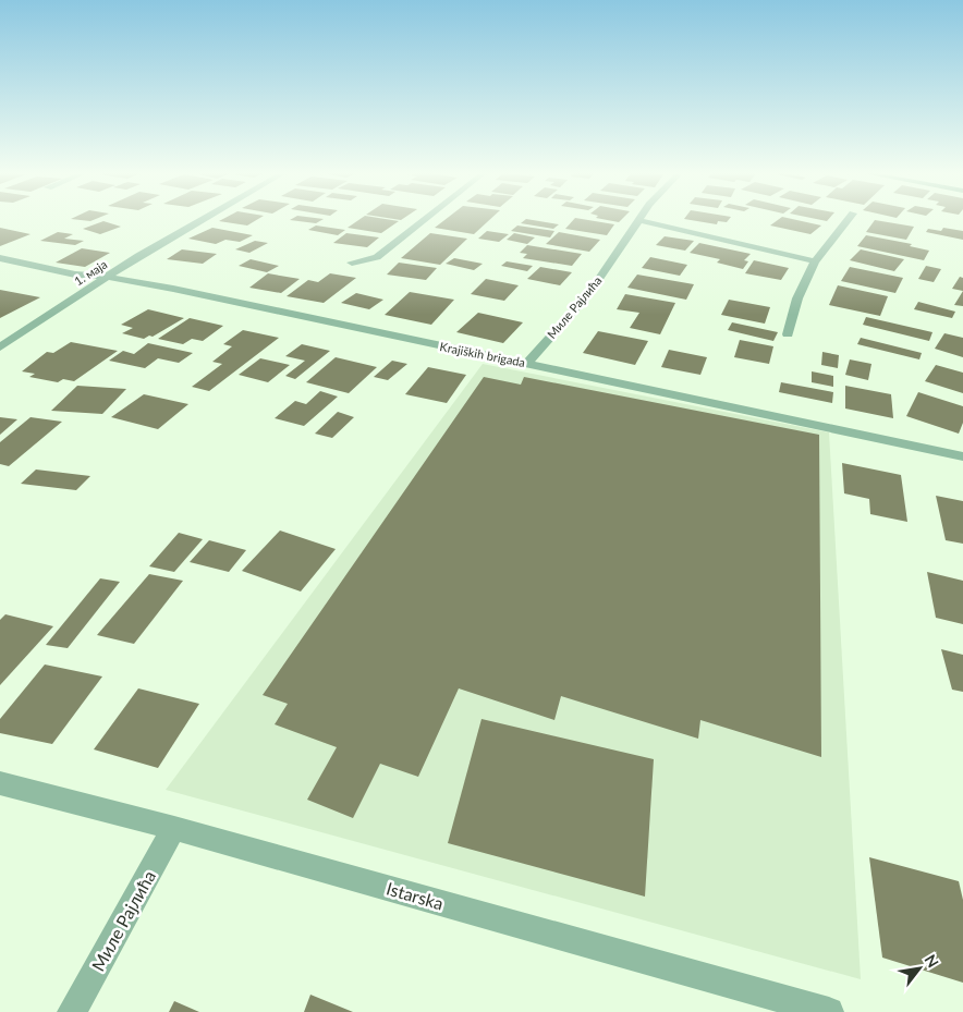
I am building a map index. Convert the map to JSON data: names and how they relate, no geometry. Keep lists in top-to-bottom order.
{
  "streets": {
    "street": [
      "1. маја",
      "Миле Рајлића",
      "Krajiških brigada",
      "Istarska"
    ]
  },
  "crossings": [
    ["1. маја", "Krajiških brigada"],
    ["Миле Рајлића", "Krajiških brigada"],
    ["Миле Рајлића", "Istarska"]
  ],
  "north": "top right"
}
